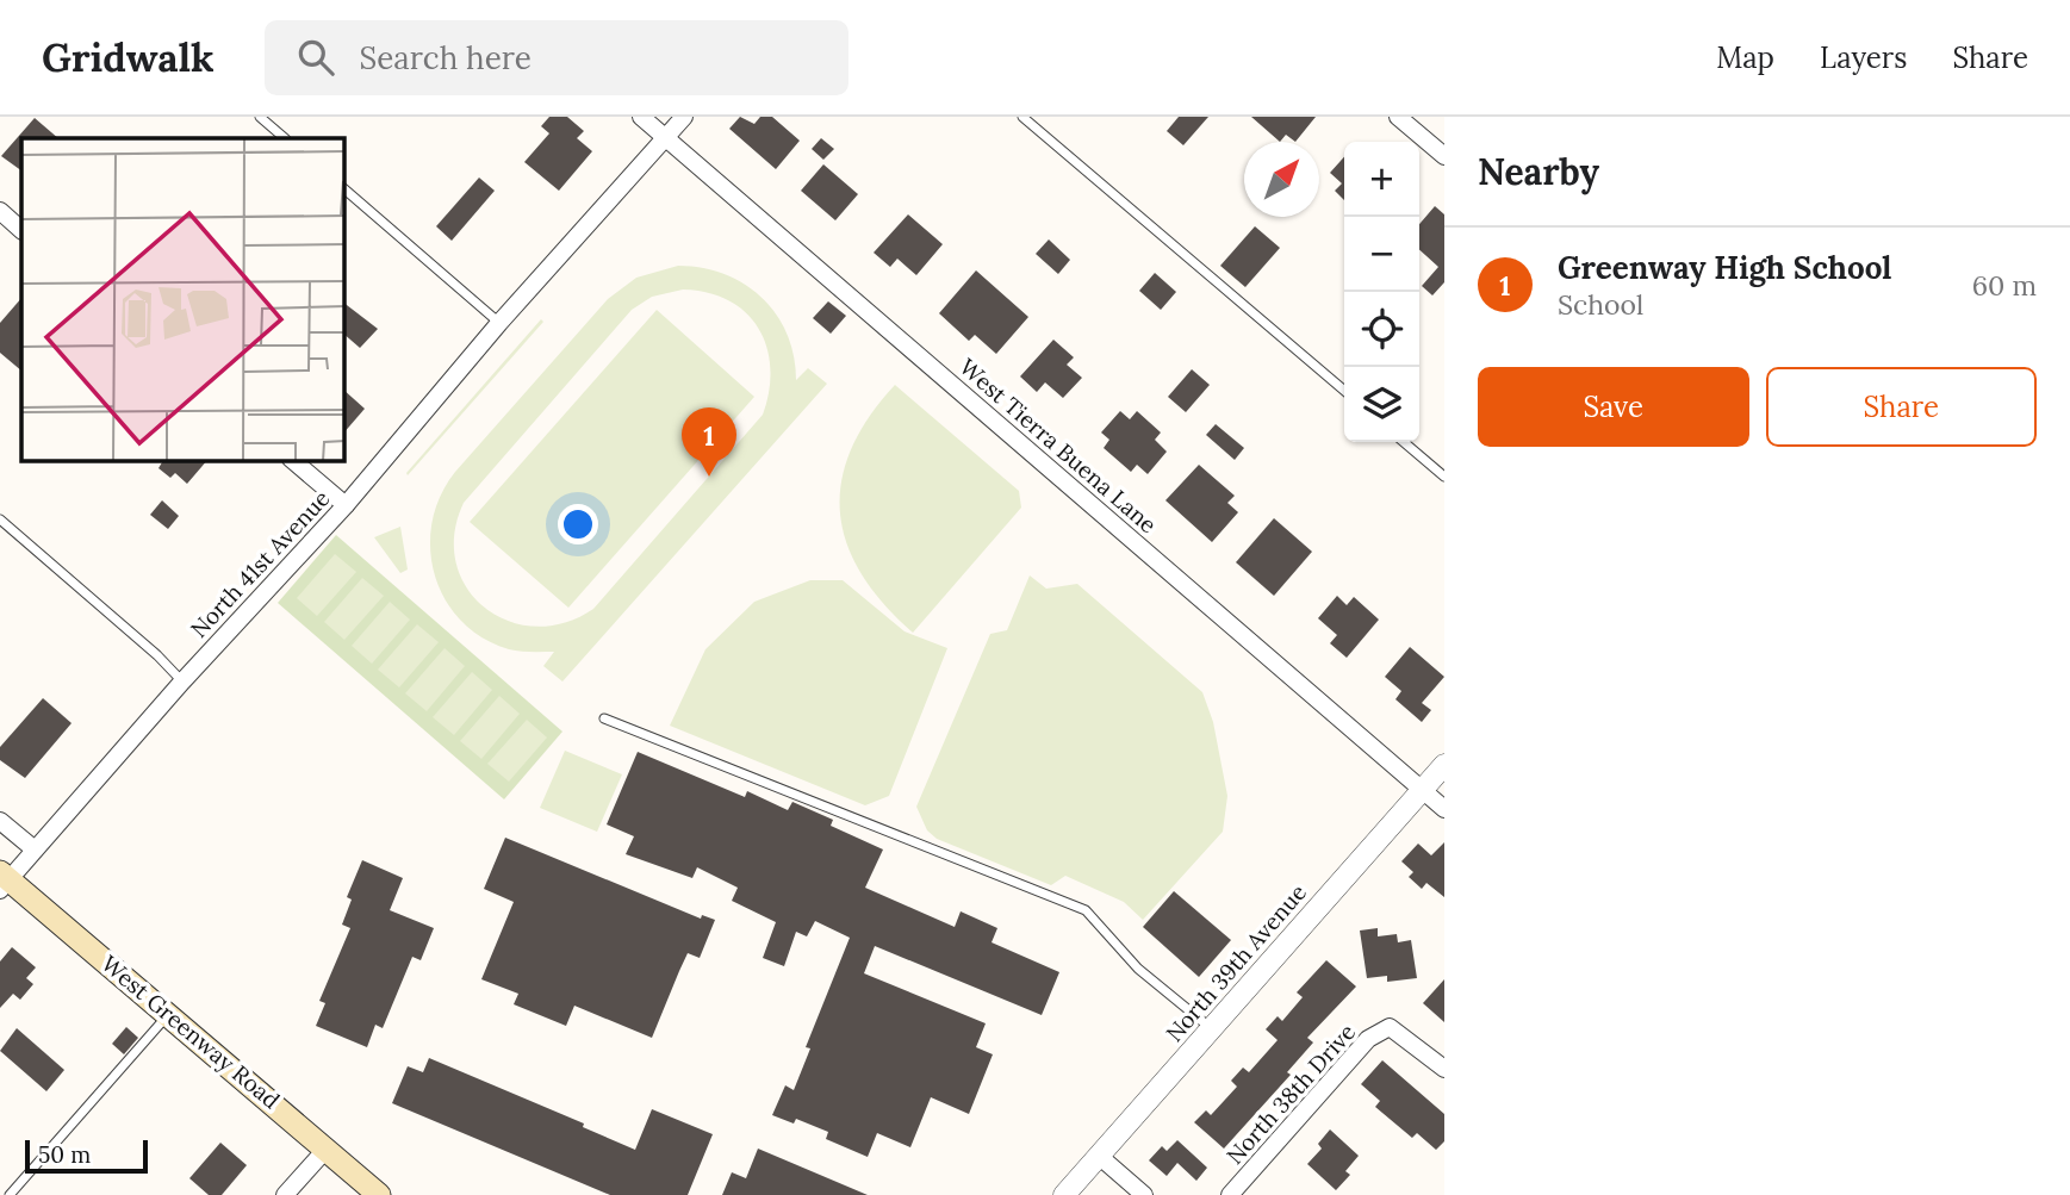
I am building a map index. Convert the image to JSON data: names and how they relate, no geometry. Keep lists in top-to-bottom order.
{
  "streets": {
    "main road": ["West Greenway Road"],
    "street": [
      "West Tierra Buena Lane",
      "North 41st Avenue",
      "North 39th Avenue",
      "North 38th Drive"
    ]
  },
  "crossings": [
    ["West Tierra Buena Lane", "North 41st Avenue"],
    ["West Tierra Buena Lane", "North 39th Avenue"],
    ["North 41st Avenue", "West Greenway Road"]
  ],
  "scale_bar": "50 m",
  "north": "top right",
  "page": {
    "header": "Gridwalk",
    "search": "Search here",
    "nav": ["Map", "Layers", "Share"],
    "heading": "Nearby",
    "map_buttons": ["+", "−"],
    "list": [
      {
        "mark": "1",
        "name": "Greenway High School",
        "note": "School",
        "value": "60 m"
      }
    ],
    "buttons": ["Save", "Share"],
    "pins": "1",
    "scale": "50 m"
  }
}
